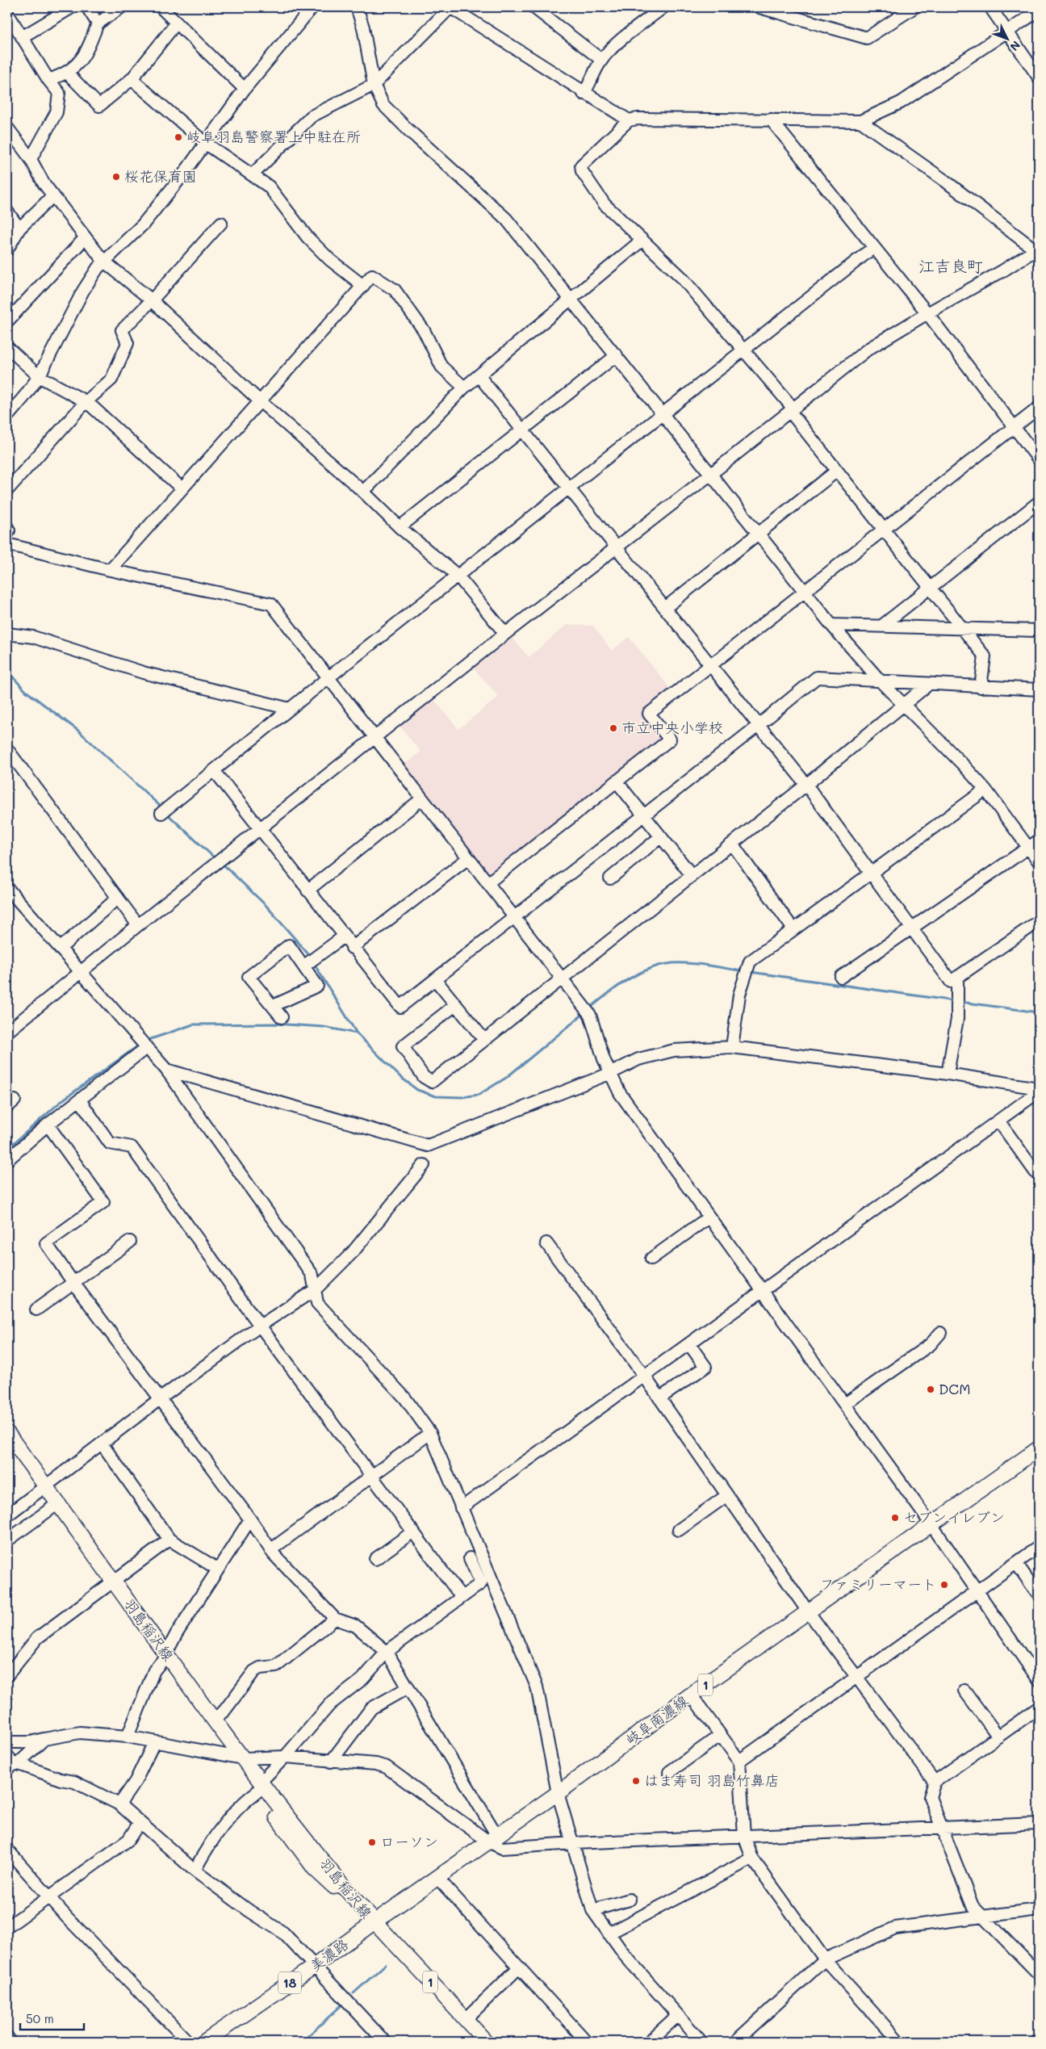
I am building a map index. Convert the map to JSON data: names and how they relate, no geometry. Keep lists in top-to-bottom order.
{
  "streets": {
    "main road": [
      "羽島稲沢線",
      "1",
      "岐阜南濃線",
      "美濃路",
      "18"
    ]
  },
  "crossings": [
    ["羽島稲沢線", "1"],
    ["羽島稲沢線", "岐阜南濃線"],
    ["羽島稲沢線", "美濃路"],
    ["1", "岐阜南濃線"],
    ["1", "美濃路"],
    ["岐阜南濃線", "美濃路"]
  ],
  "districts": ["江吉良町"],
  "places": [
    "岐阜羽島警察署上中駐在所",
    "桜花保育園",
    "市立中央小学校",
    "DCM",
    "セブンイレブン",
    "ファミリーマート",
    "はま寿司 羽島竹鼻店",
    "ローソン"
  ],
  "scale_bar": "50 m",
  "north": "bottom right"
}
